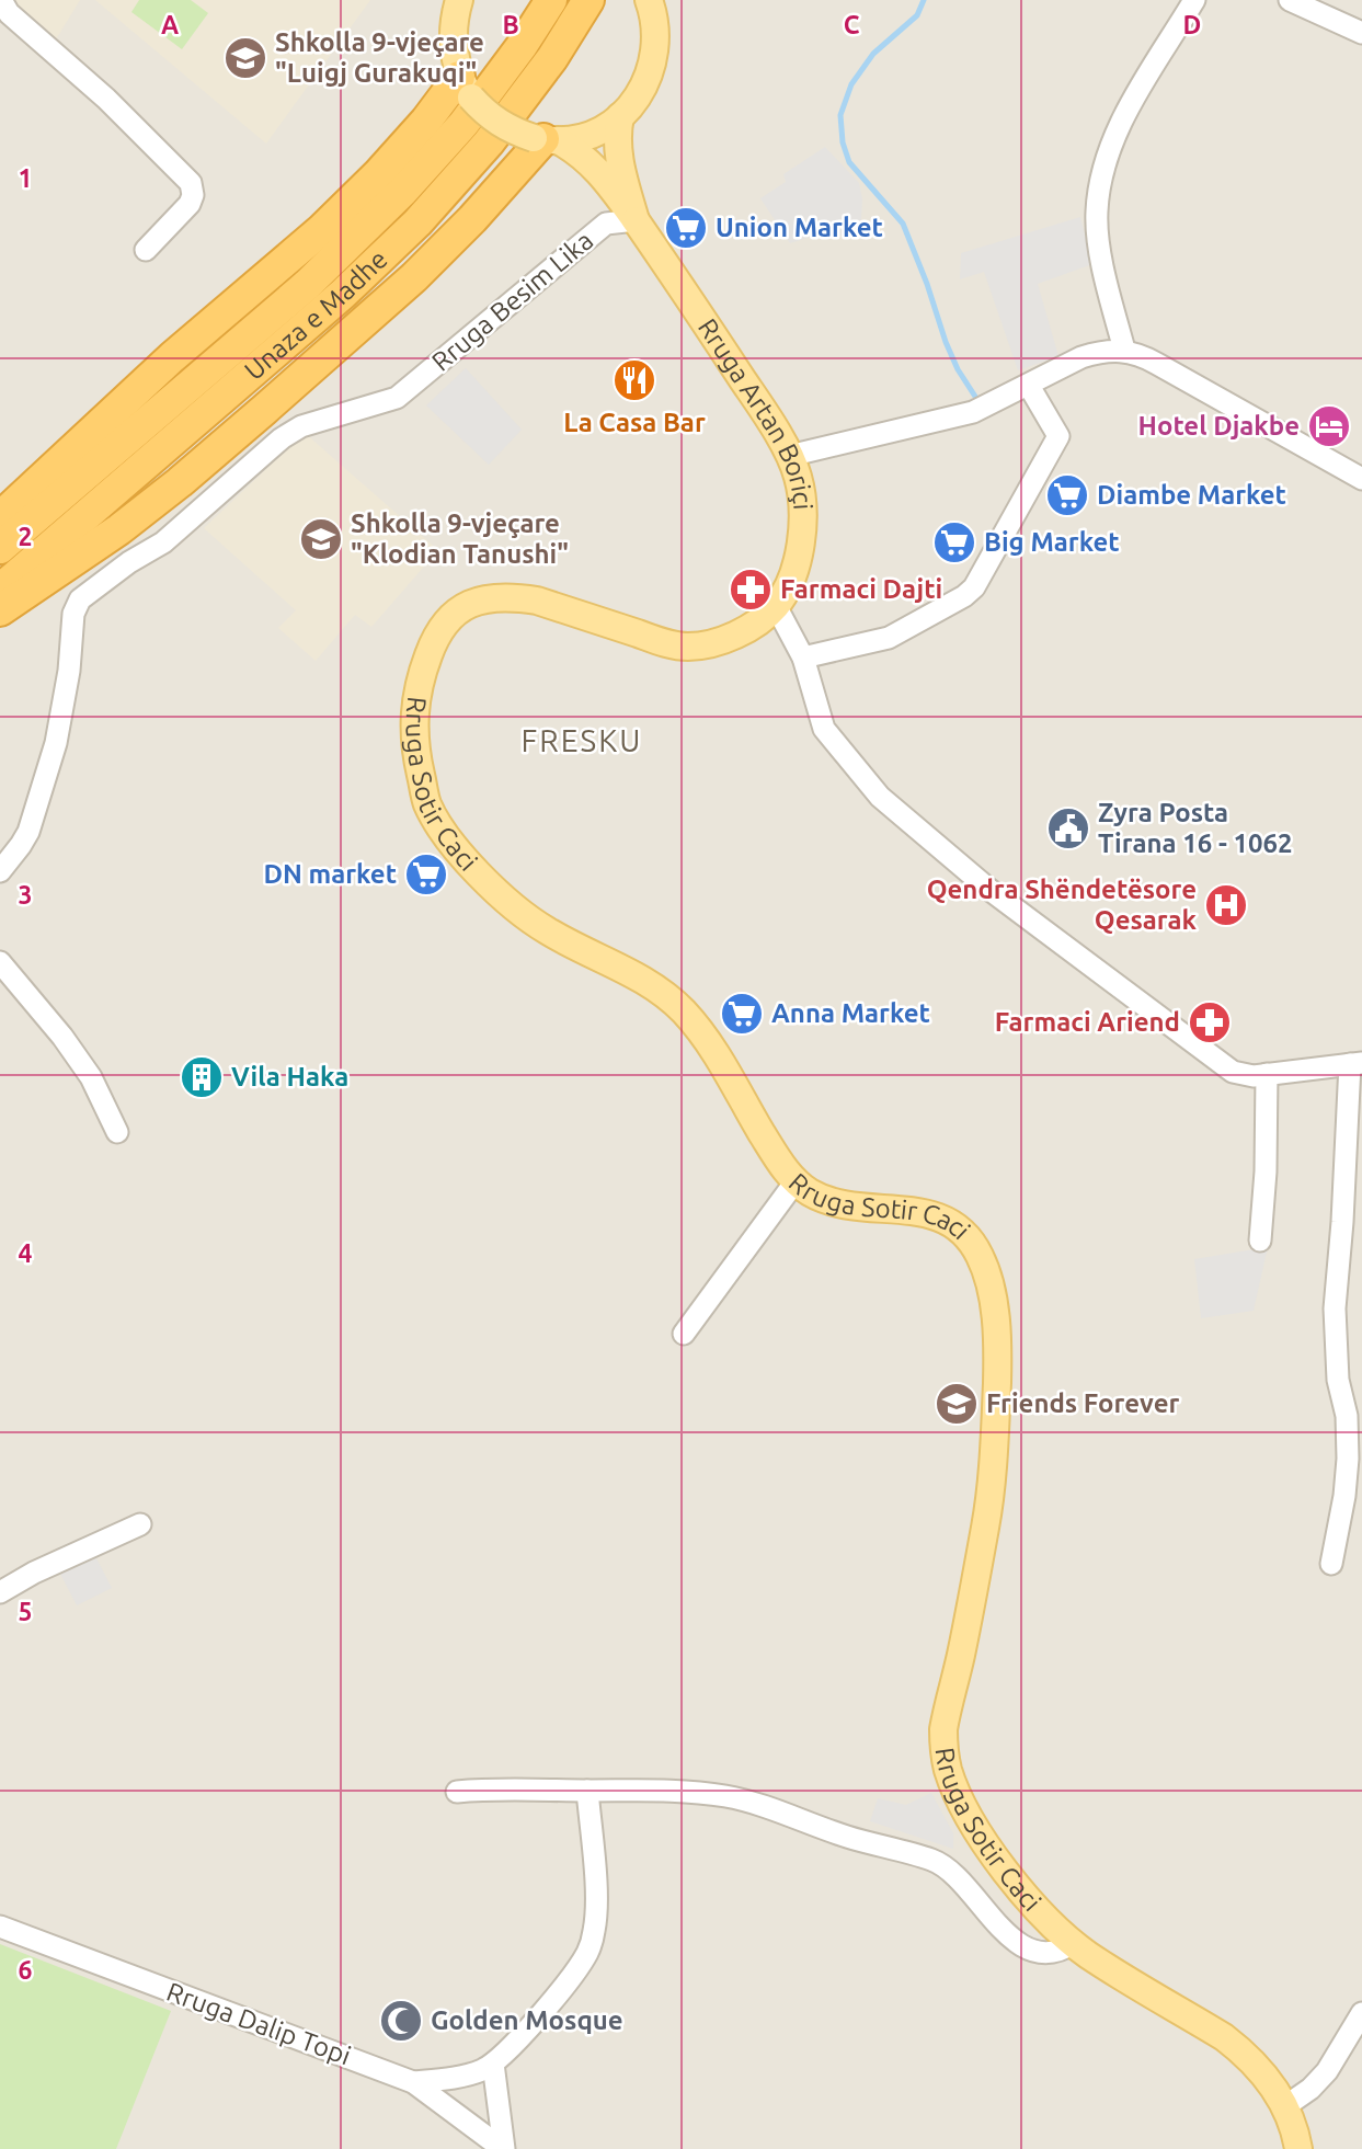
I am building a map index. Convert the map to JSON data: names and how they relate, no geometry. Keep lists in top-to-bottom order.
{
  "streets": {
    "highway": ["Unaza e Madhe"],
    "main road": ["Rruga Artan Boriçi", "Rruga Sotir Caci"],
    "street": ["Rruga Besim Lika", "Rruga Dalip Topi"]
  },
  "crossings": [
    ["Rruga Besim Lika", "Rruga Artan Boriçi"],
    ["Rruga Artan Boriçi", "Rruga Sotir Caci"]
  ],
  "districts": ["FRESKU"],
  "places": {
    "school or university": ["Shkolla 9-vjeçare \"Luigj Gurakuqi\"", "Shkolla 9-vjeçare \"Klodian Tanushi\"", "Friends Forever"],
    "supermarket": [
      "Union Market",
      "Diambe Market",
      "Big Market",
      "DN market",
      "Anna Market"
    ],
    "restaurant": ["La Casa Bar"],
    "hotel": ["Hotel Djakbe"],
    "pharmacy": ["Farmaci Dajti", "Farmaci Ariend"],
    "public building": ["Zyra Posta Tirana 16 - 1062"],
    "hospital": ["Qendra Shëndetësore Qesarak"],
    "building": ["Vila Haka"],
    "mosque": ["Golden Mosque"]
  },
  "grid": {
    "columns": [
      "A",
      "B",
      "C",
      "D"
    ],
    "rows": [
      "1",
      "2",
      "3",
      "4",
      "5",
      "6"
    ]
  }
}
